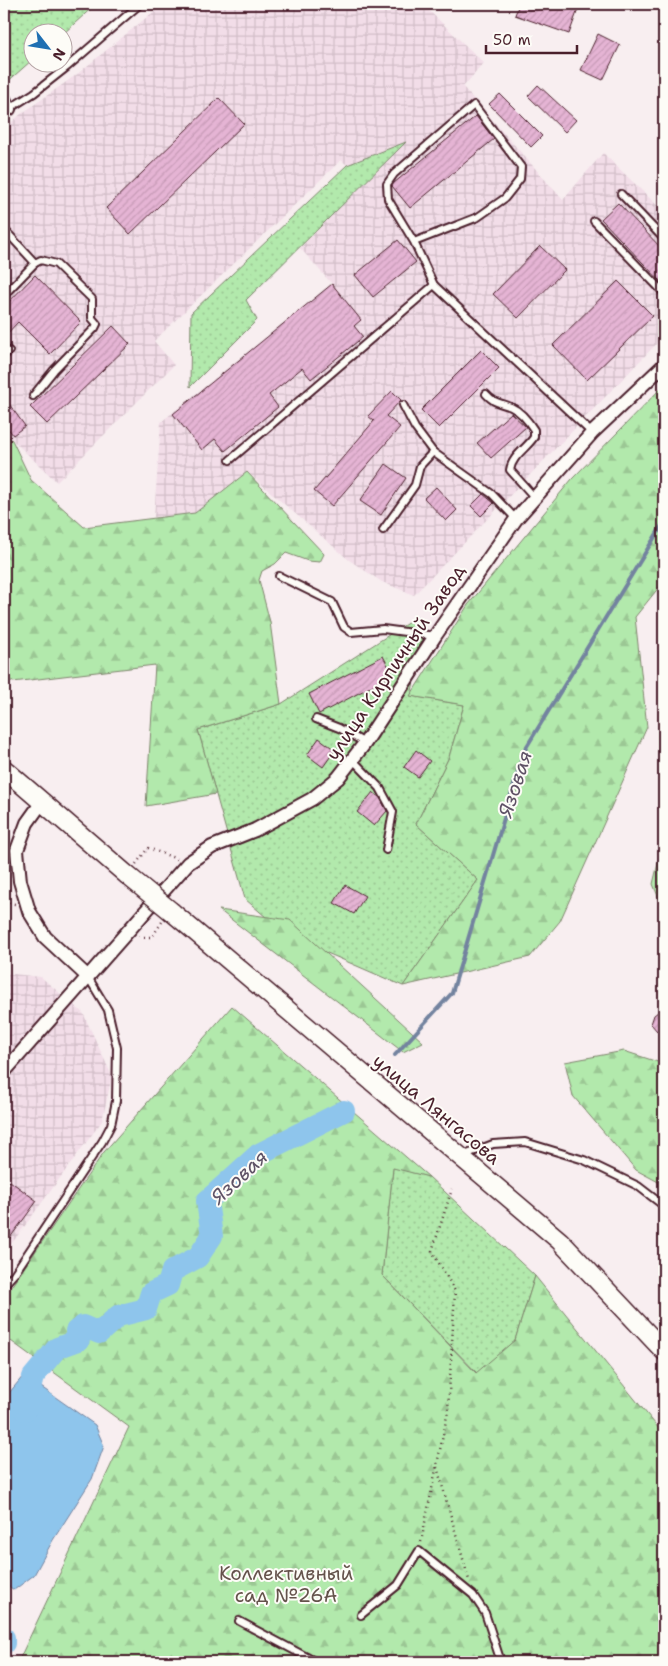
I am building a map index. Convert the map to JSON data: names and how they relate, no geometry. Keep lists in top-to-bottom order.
{
  "streets": {
    "main road": ["улица Лянгасова"],
    "street": ["улица Кирпичный Завод"]
  },
  "water": ["Язовая"],
  "parks": ["Коллективный сад №26А"],
  "scale_bar": "50 m",
  "north": "bottom right"
}
